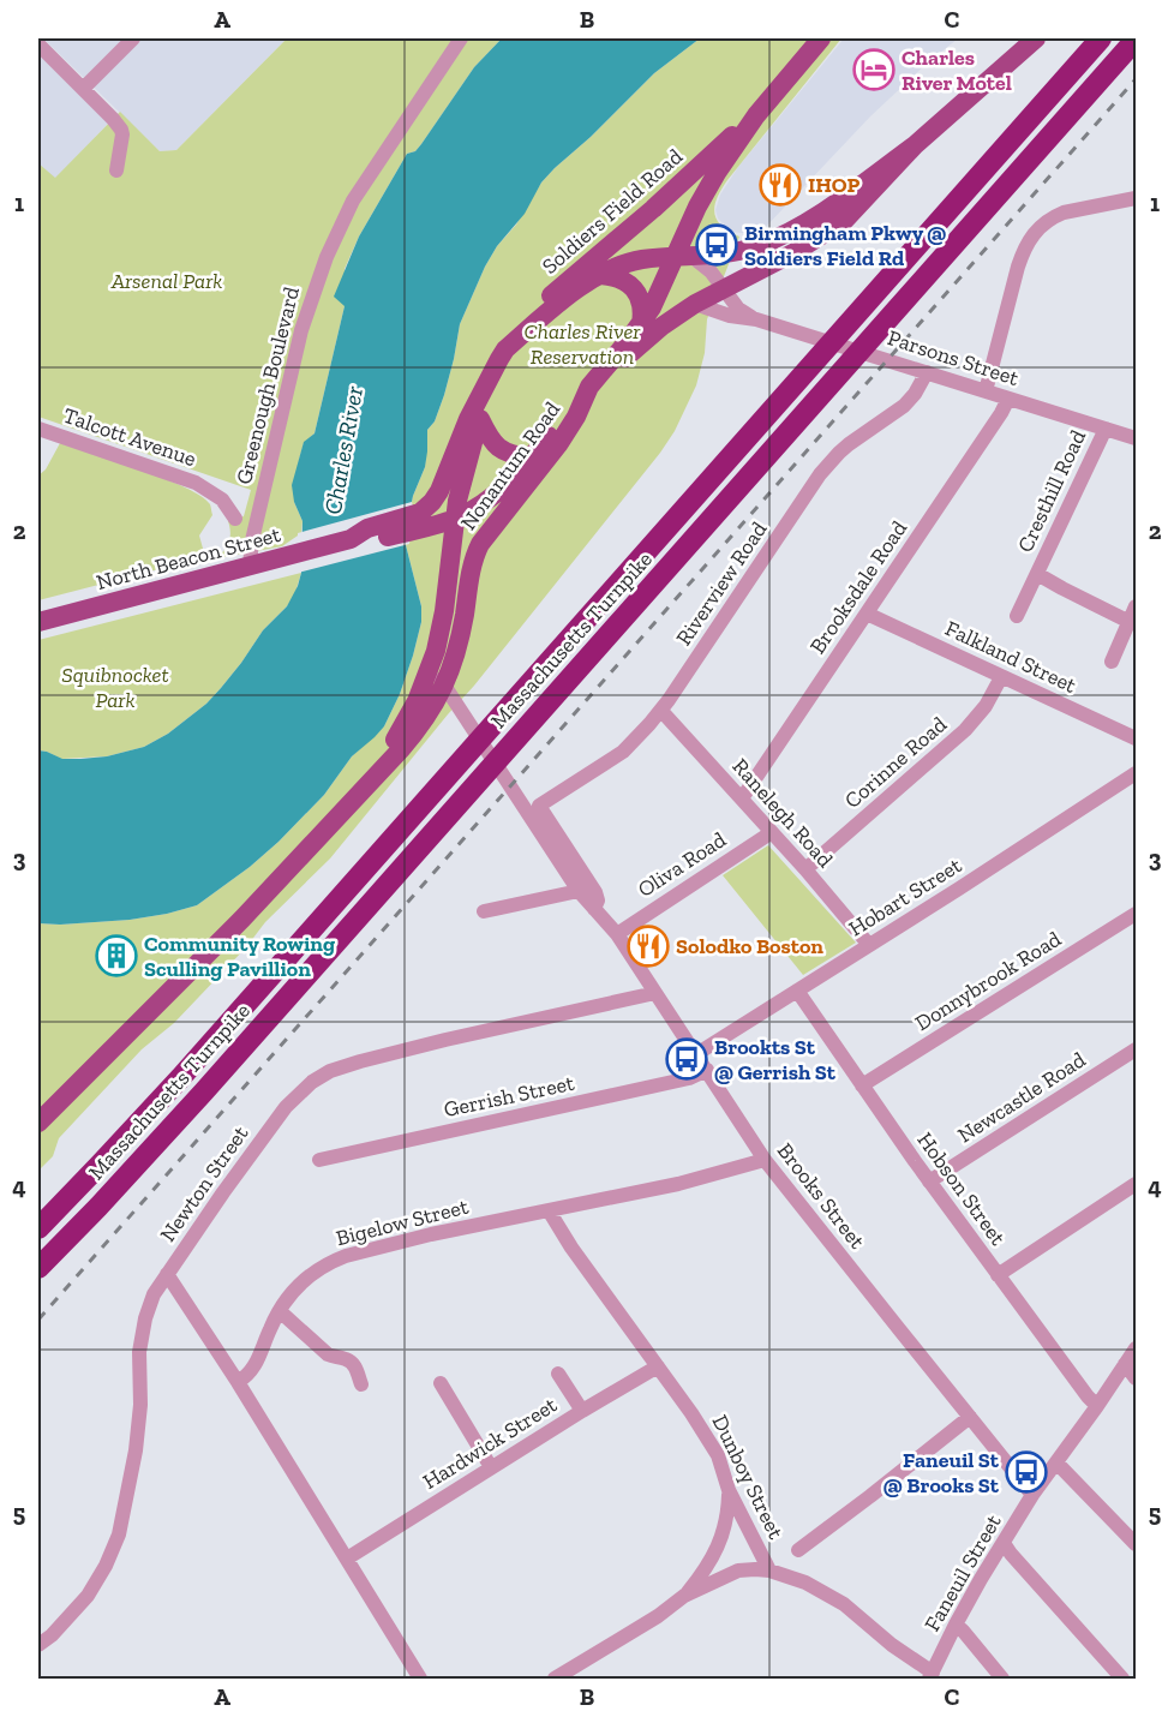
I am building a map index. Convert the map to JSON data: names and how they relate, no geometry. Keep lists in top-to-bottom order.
{
  "streets": {
    "highway": ["Massachusetts Turnpike"],
    "main road": ["Soldiers Field Road", "Nonantum Road", "North Beacon Street"],
    "street": [
      "Parsons Street",
      "Greenough Boulevard",
      "Talcott Avenue",
      "Cresthill Road",
      "Riverview Road",
      "Brooksdale Road",
      "Falkland Street",
      "Corinne Road",
      "Ranelegh Road",
      "Oliva Road",
      "Hobart Street",
      "Donnybrook Road",
      "Gerrish Street",
      "Newcastle Road",
      "Newton Street",
      "Hobson Street",
      "Brooks Street",
      "Bigelow Street",
      "Hardwick Street",
      "Dunboy Street",
      "Faneuil Street"
    ]
  },
  "crossings": [
    ["Soldiers Field Road", "Parsons Street"],
    ["Soldiers Field Road", "Nonantum Road"],
    ["Soldiers Field Road", "North Beacon Street"],
    ["Parsons Street", "Cresthill Road"],
    ["Parsons Street", "North Beacon Street"],
    ["Parsons Street", "Riverview Road"],
    ["Parsons Street", "Brooksdale Road"],
    ["Greenough Boulevard", "North Beacon Street"],
    ["Nonantum Road", "North Beacon Street"],
    ["Nonantum Road", "Brooks Street"],
    ["Riverview Road", "Ranelegh Road"],
    ["Riverview Road", "Brooks Street"],
    ["Brooksdale Road", "Falkland Street"],
    ["Brooksdale Road", "Ranelegh Road"],
    ["Falkland Street", "Corinne Road"],
    ["Corinne Road", "Ranelegh Road"],
    ["Ranelegh Road", "Oliva Road"],
    ["Ranelegh Road", "Hobart Street"],
    ["Oliva Road", "Brooks Street"],
    ["Hobart Street", "Hobson Street"],
    ["Hobart Street", "Brooks Street"],
    ["Donnybrook Road", "Hobson Street"],
    ["Gerrish Street", "Brooks Street"],
    ["Newcastle Road", "Hobson Street"],
    ["Newton Street", "Brooks Street"],
    ["Hobson Street", "Faneuil Street"],
    ["Brooks Street", "Bigelow Street"],
    ["Brooks Street", "Faneuil Street"],
    ["Bigelow Street", "Dunboy Street"],
    ["Hardwick Street", "Dunboy Street"],
    ["Dunboy Street", "Faneuil Street"]
  ],
  "water": ["Charles River"],
  "parks": ["Arsenal Park", "Charles River Reservation", "Squibnocket Park"],
  "places": {
    "hotel": ["Charles River Motel"],
    "restaurant": ["IHOP", "Solodko Boston"],
    "bus stop": ["Birmingham Pkwy @ Soldiers Field Rd", "Brookts St @ Gerrish St", "Faneuil St @ Brooks St"],
    "building": ["Community Rowing Sculling Pavillion"]
  },
  "grid": {
    "columns": ["A", "B", "C"],
    "rows": [
      "1",
      "2",
      "3",
      "4",
      "5"
    ]
  }
}
